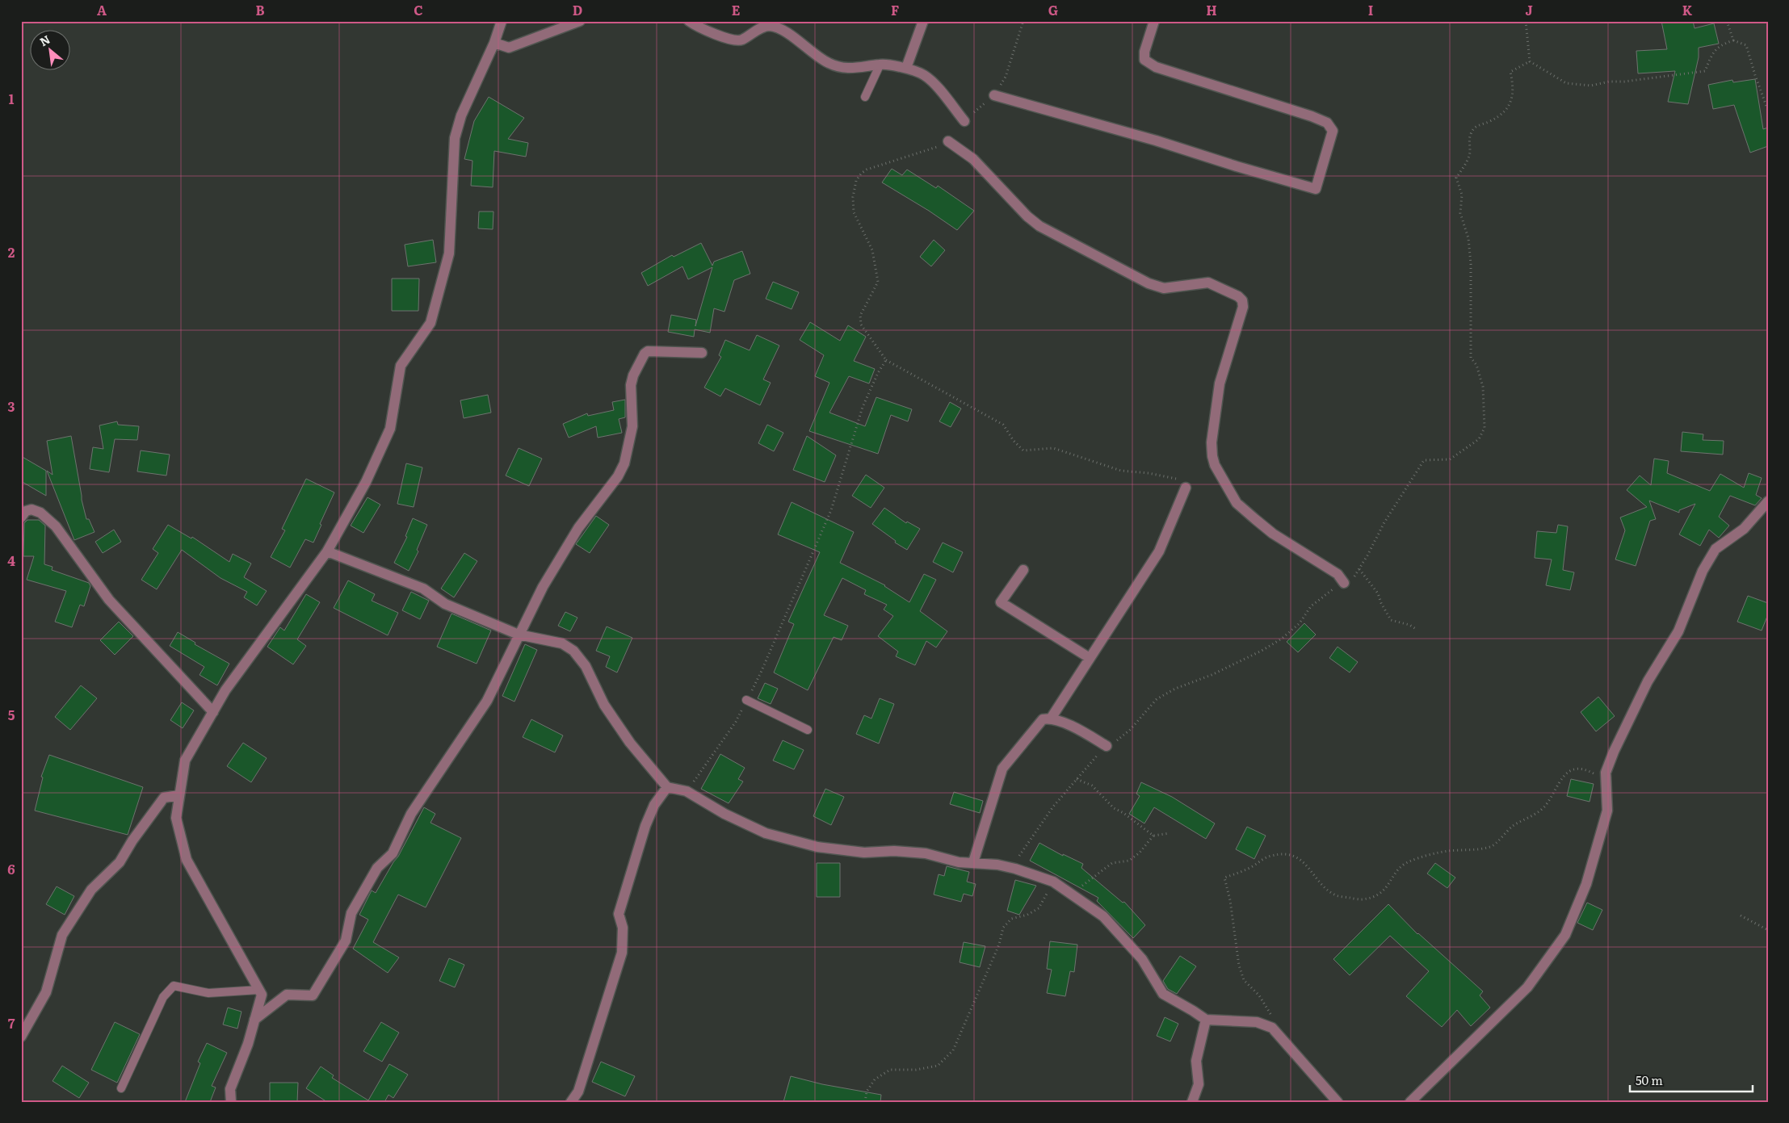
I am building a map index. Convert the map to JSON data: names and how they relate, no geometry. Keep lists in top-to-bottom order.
{
  "scale_bar": "50 m",
  "north": "top left",
  "grid": {
    "columns": [
      "A",
      "B",
      "C",
      "D",
      "E",
      "F",
      "G",
      "H",
      "I",
      "J",
      "K"
    ],
    "rows": [
      "1",
      "2",
      "3",
      "4",
      "5",
      "6",
      "7"
    ]
  }
}
